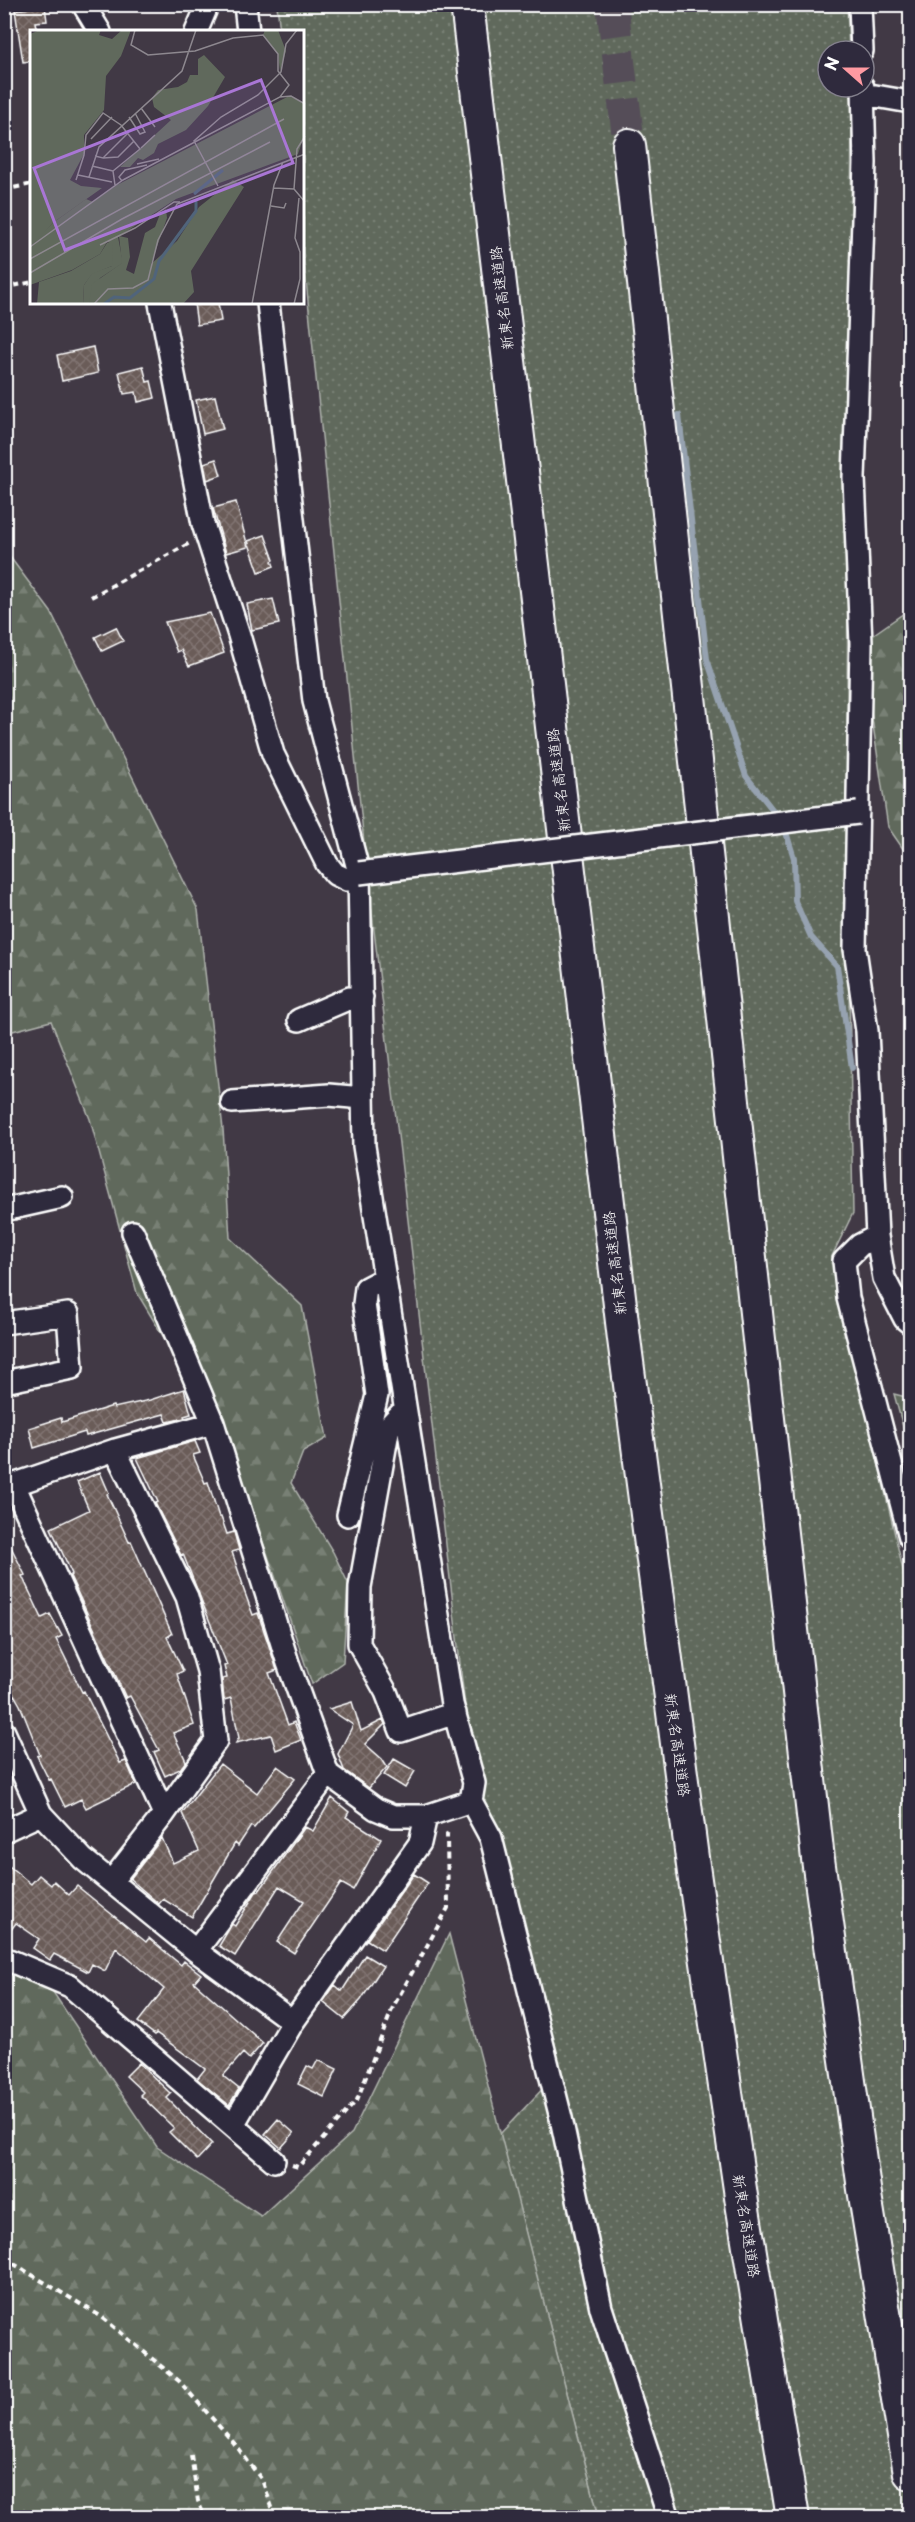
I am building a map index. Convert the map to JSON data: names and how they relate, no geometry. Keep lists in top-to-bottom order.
{
  "streets": {
    "highway": ["新東名高速道路"]
  },
  "north": "left"
}
